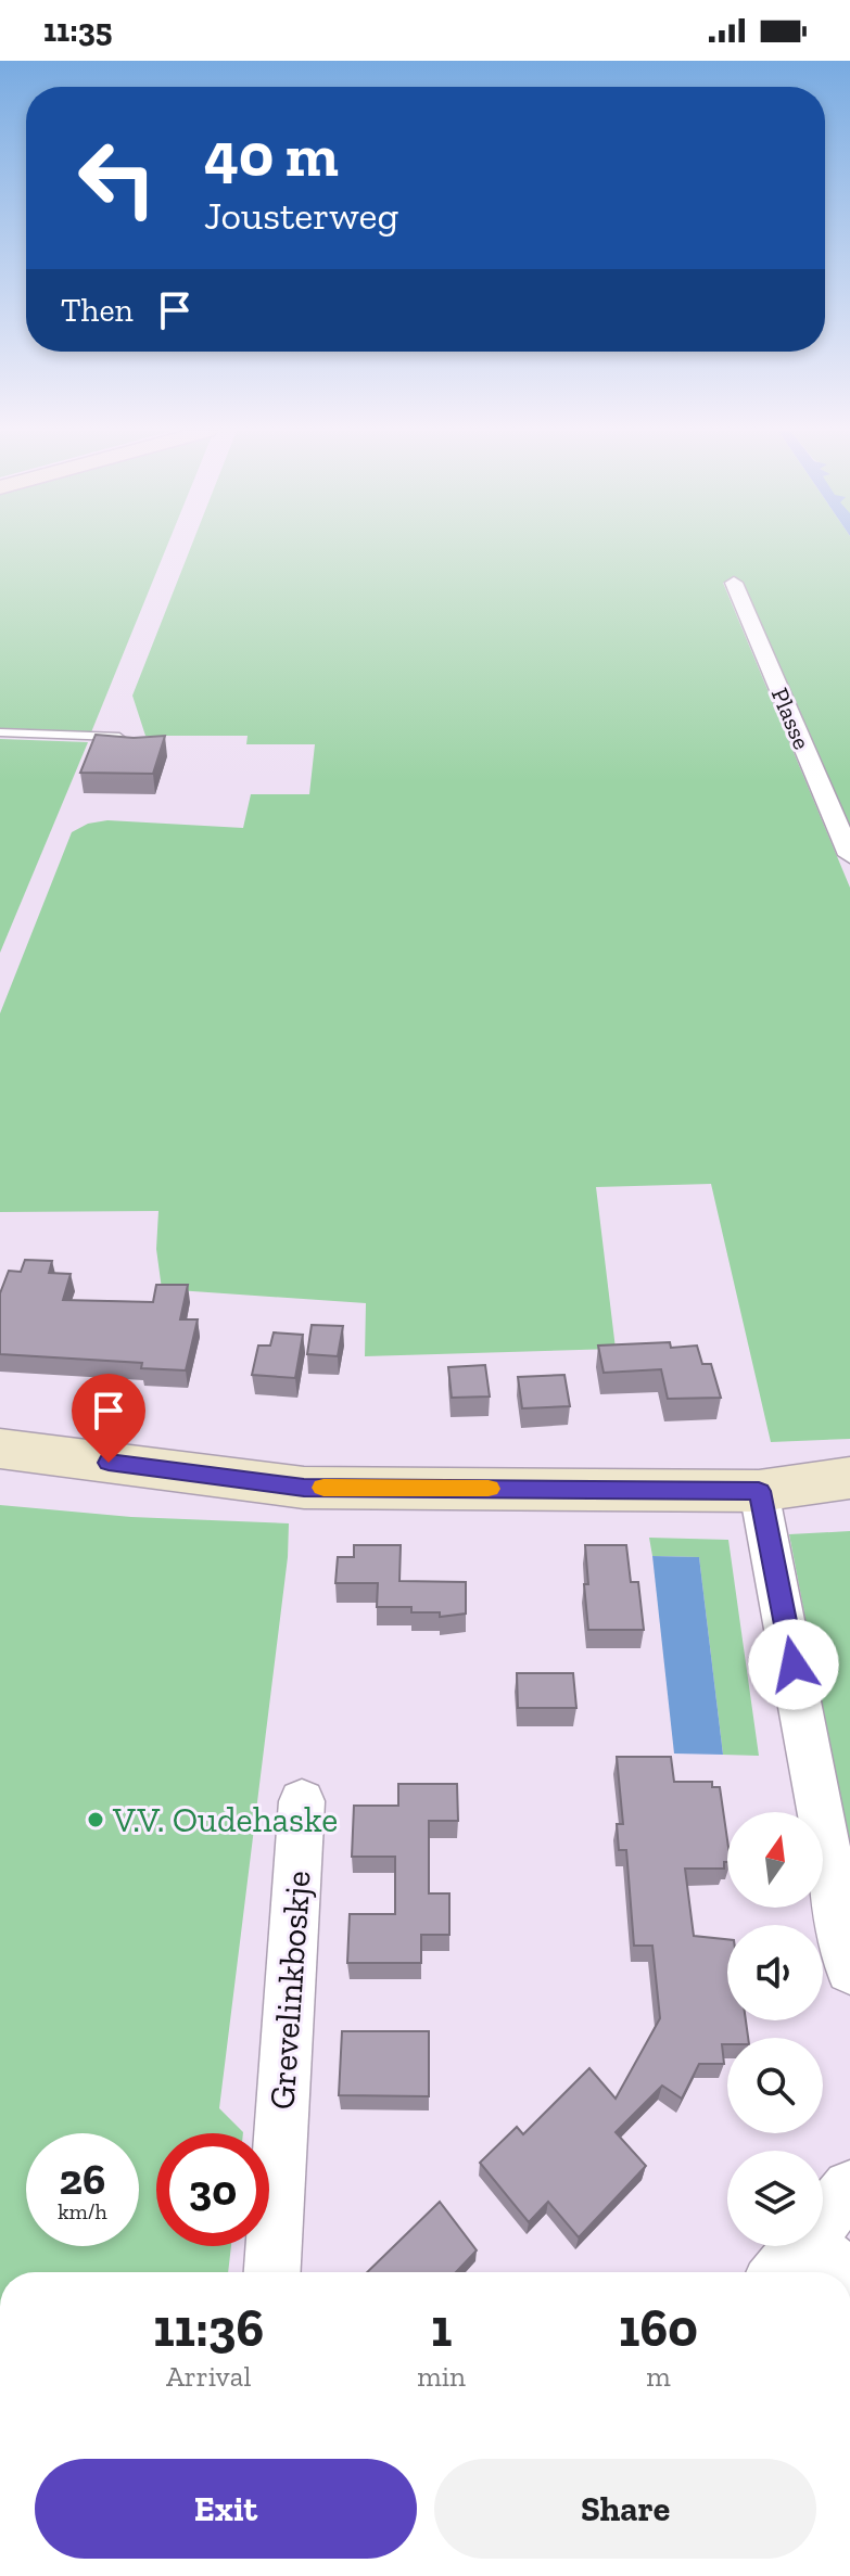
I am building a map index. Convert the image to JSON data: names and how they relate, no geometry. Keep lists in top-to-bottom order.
{
  "streets": {
    "street": ["Plasse", "Grevelinkboskje"]
  },
  "places": ["V.V. Oudehaske"],
  "north": "top",
  "page": {
    "status": "11:35",
    "turn": ["40 m", "Jousterweg"],
    "then": "Then",
    "speed": "26 km/h",
    "limit": "30",
    "eta": [
      "11:36",
      "Arrival",
      "1",
      "min",
      "160",
      "m"
    ],
    "buttons": ["Exit", "Share"]
  }
}
